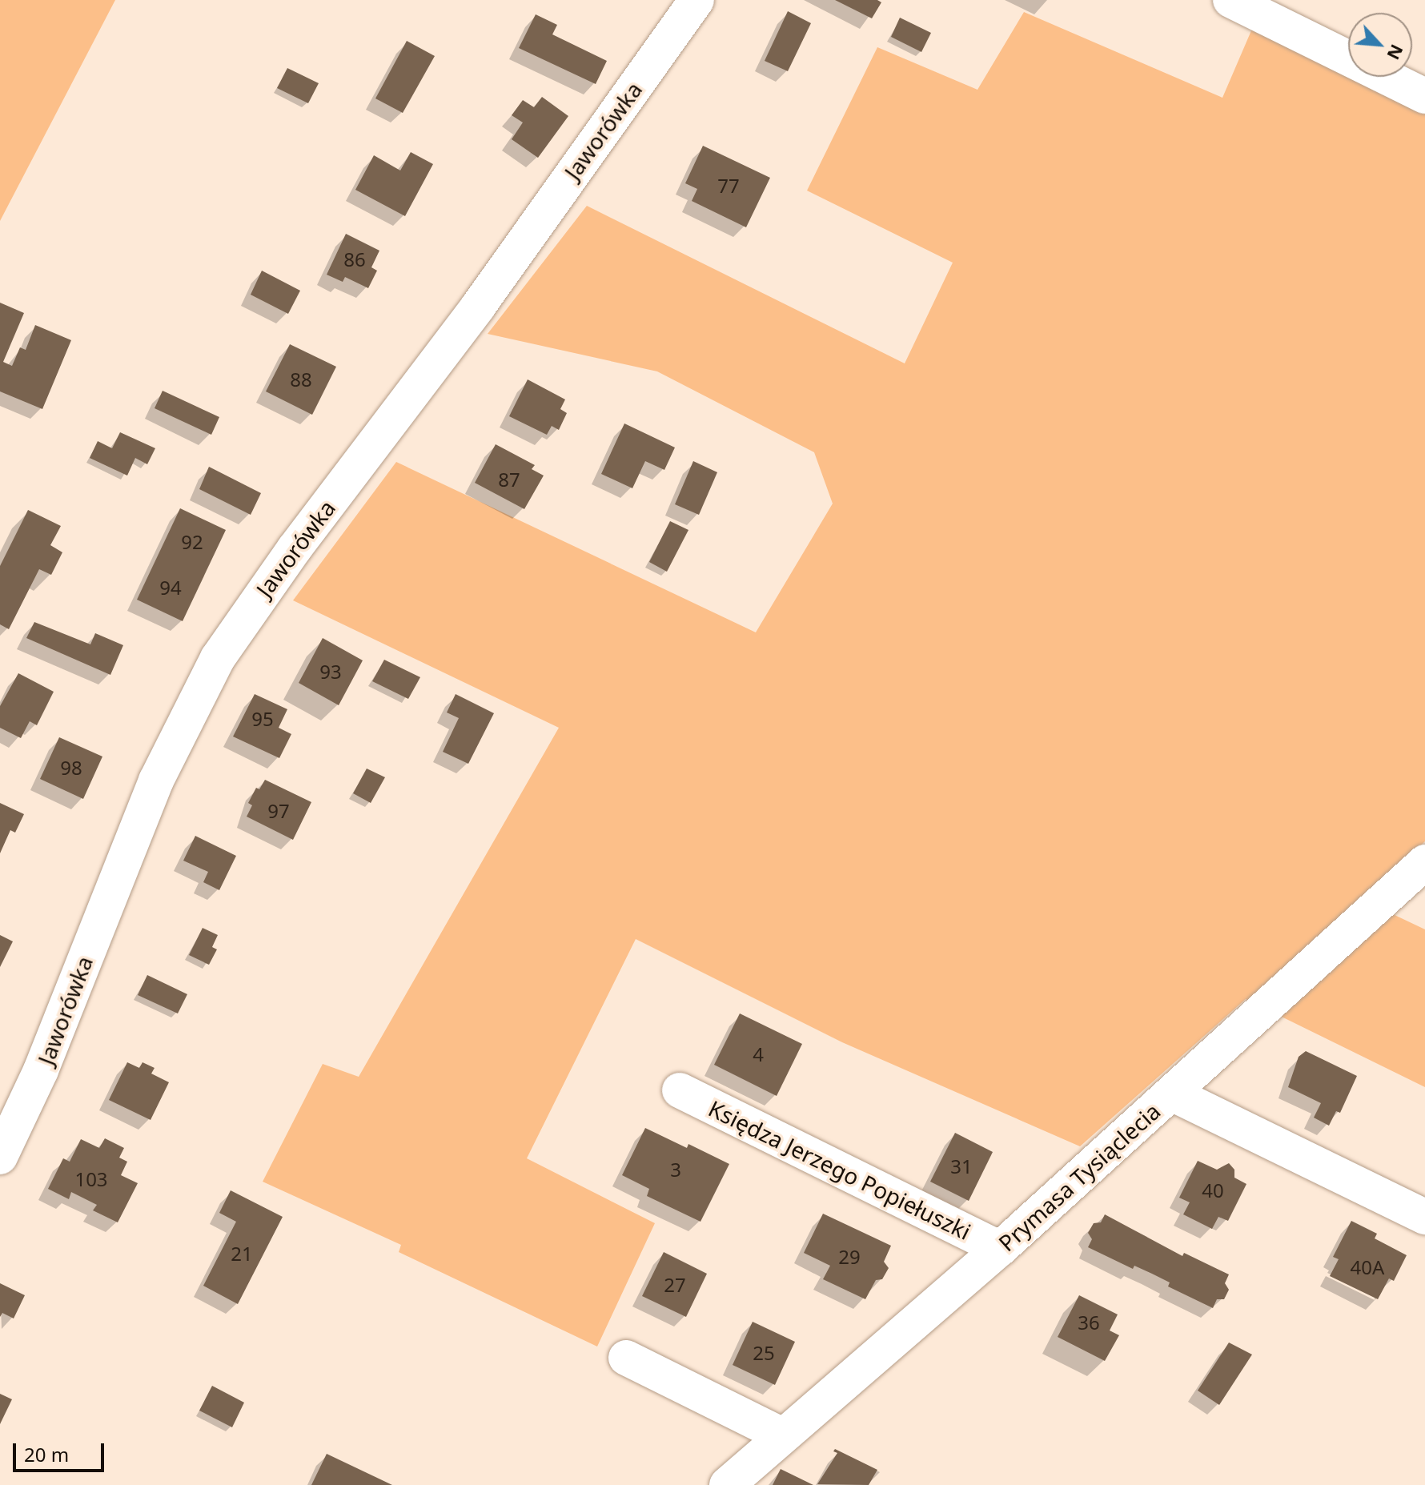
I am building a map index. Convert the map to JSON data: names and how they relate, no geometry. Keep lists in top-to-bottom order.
{
  "streets": {
    "street": ["Jaworówka", "Księdza Jerzego Popiełuszki", "Prymasa Tysiąclecia"]
  },
  "crossings": [
    ["Księdza Jerzego Popiełuszki", "Prymasa Tysiąclecia"]
  ],
  "house_numbers": [
    "77",
    "86",
    "88",
    "87",
    "92",
    "94",
    "93",
    "95",
    "98",
    "97",
    "4",
    "31",
    "3",
    "103",
    "40",
    "21",
    "29",
    "40A",
    "27",
    "36",
    "25"
  ],
  "scale_bar": "20 m",
  "north": "bottom right"
}
